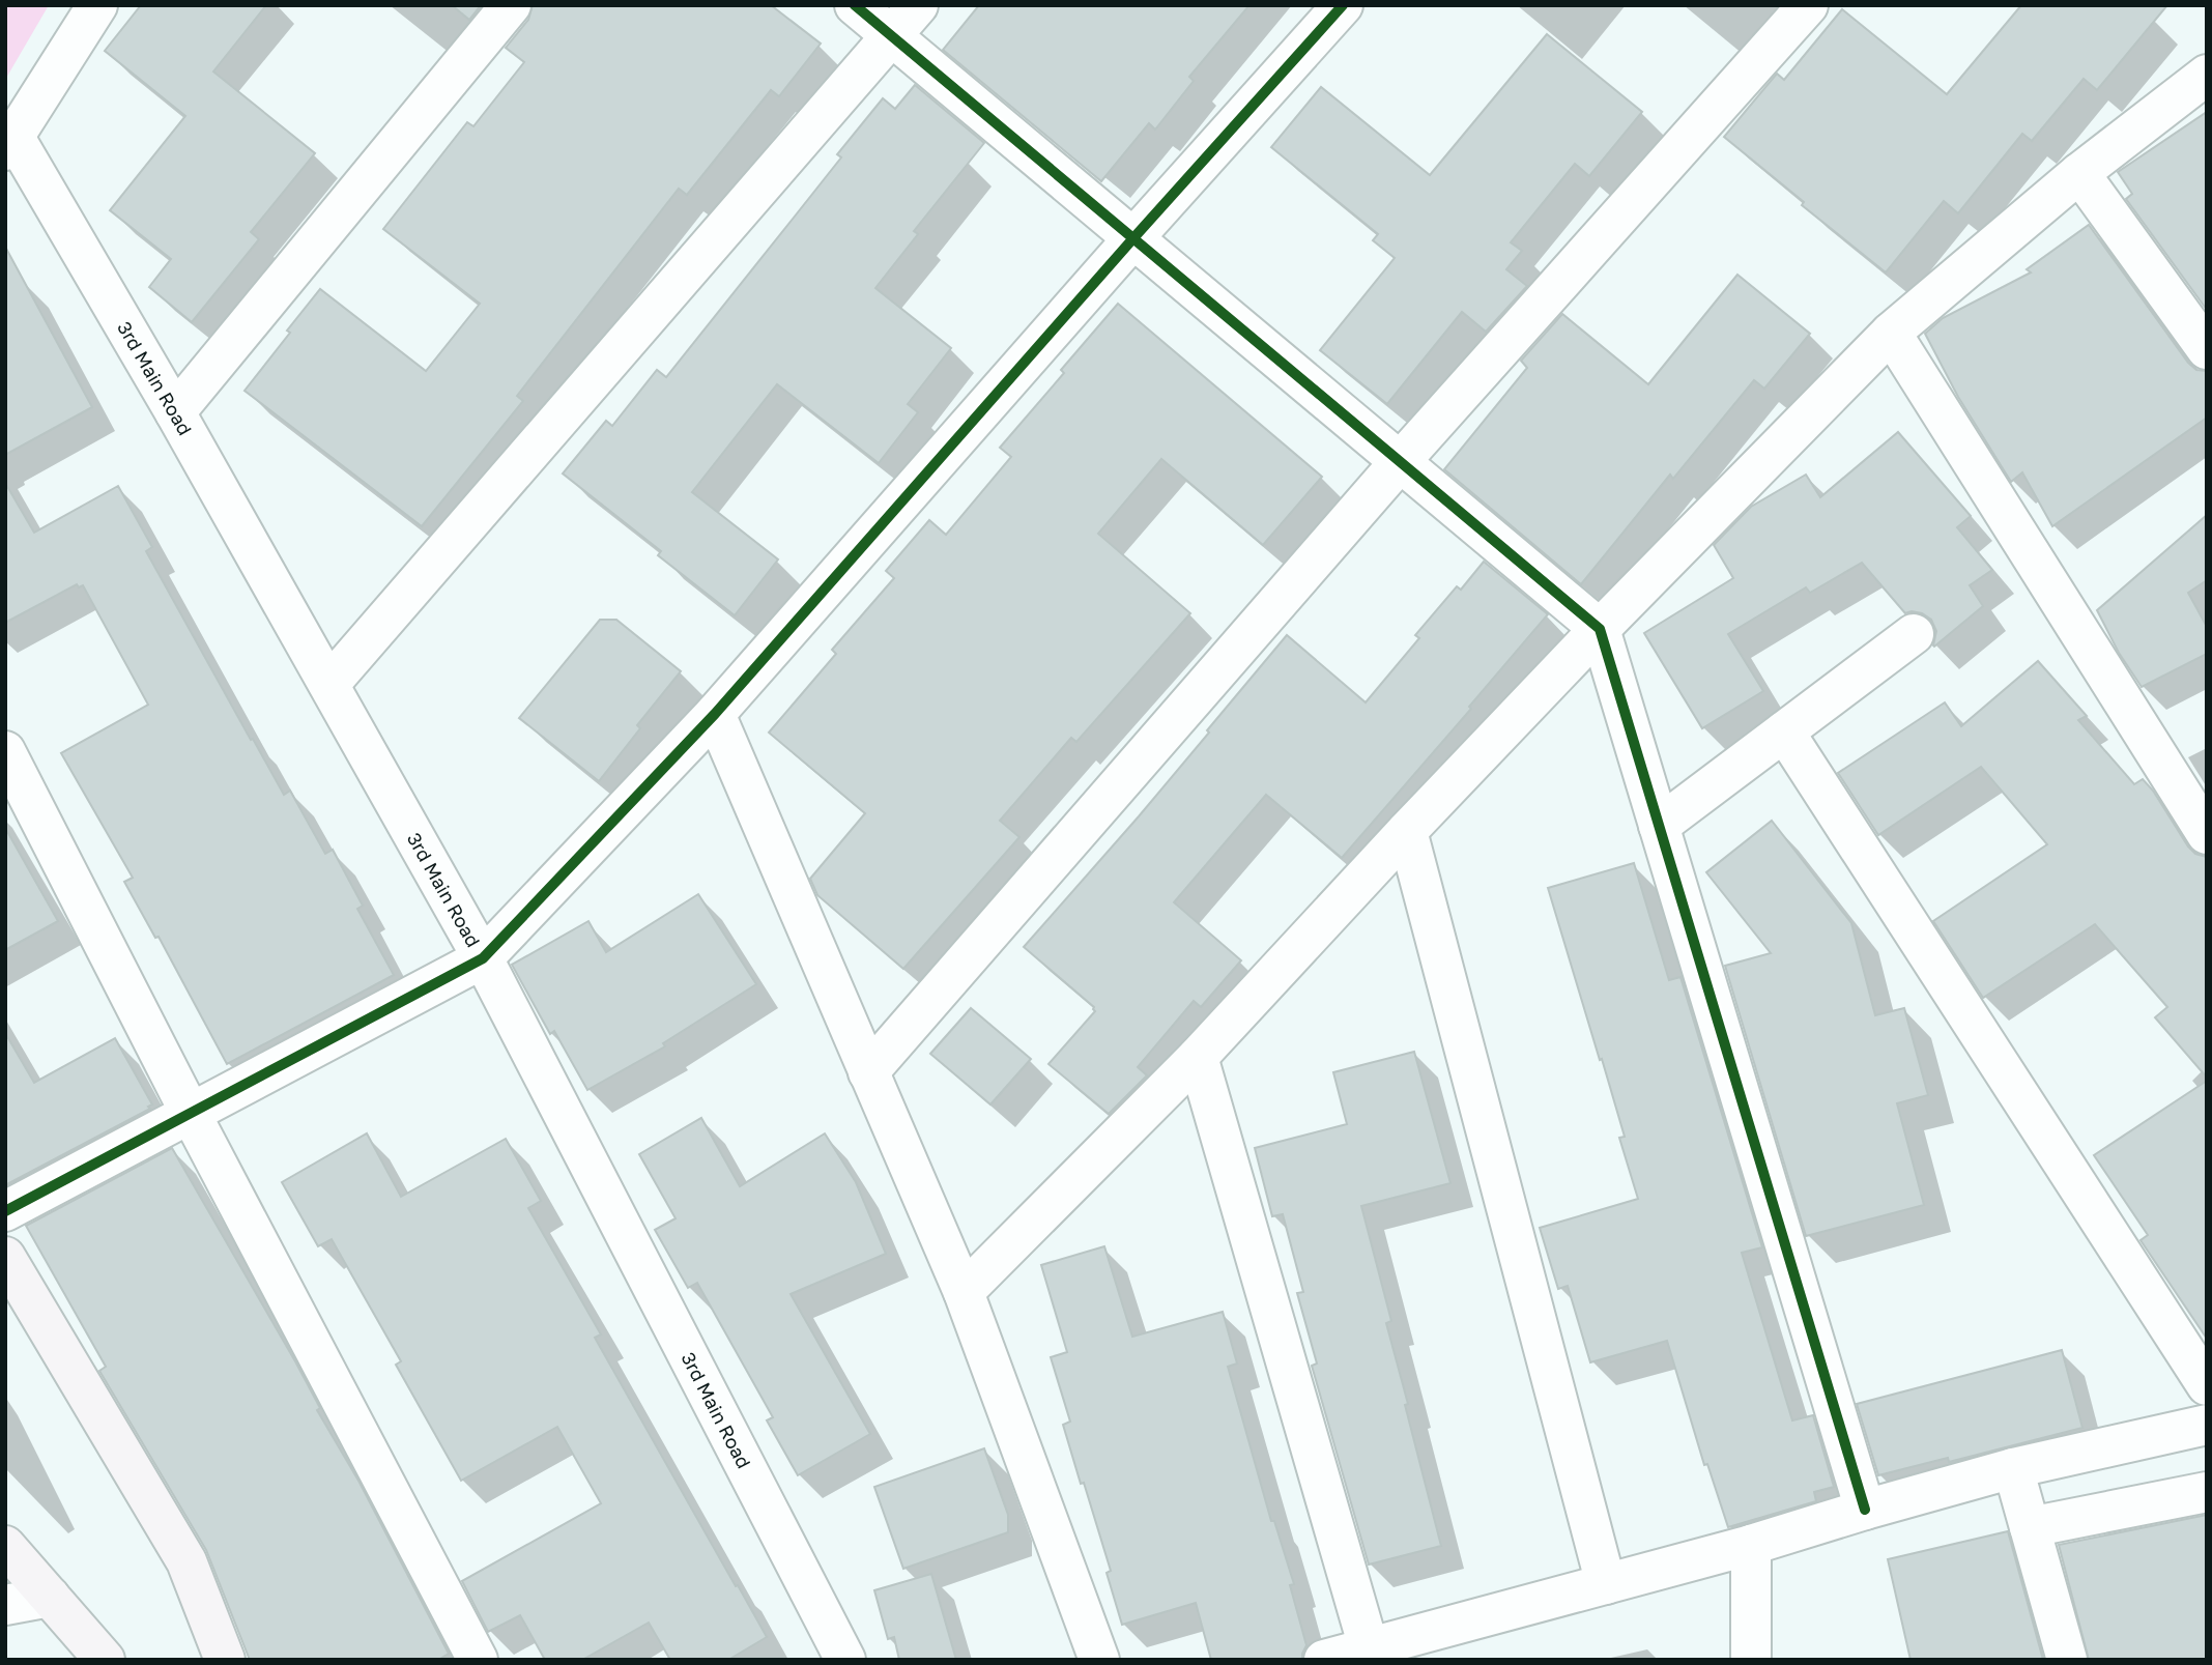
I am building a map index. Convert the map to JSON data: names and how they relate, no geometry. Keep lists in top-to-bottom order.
{
  "streets": {
    "street": ["3rd Main Road"]
  }
}
